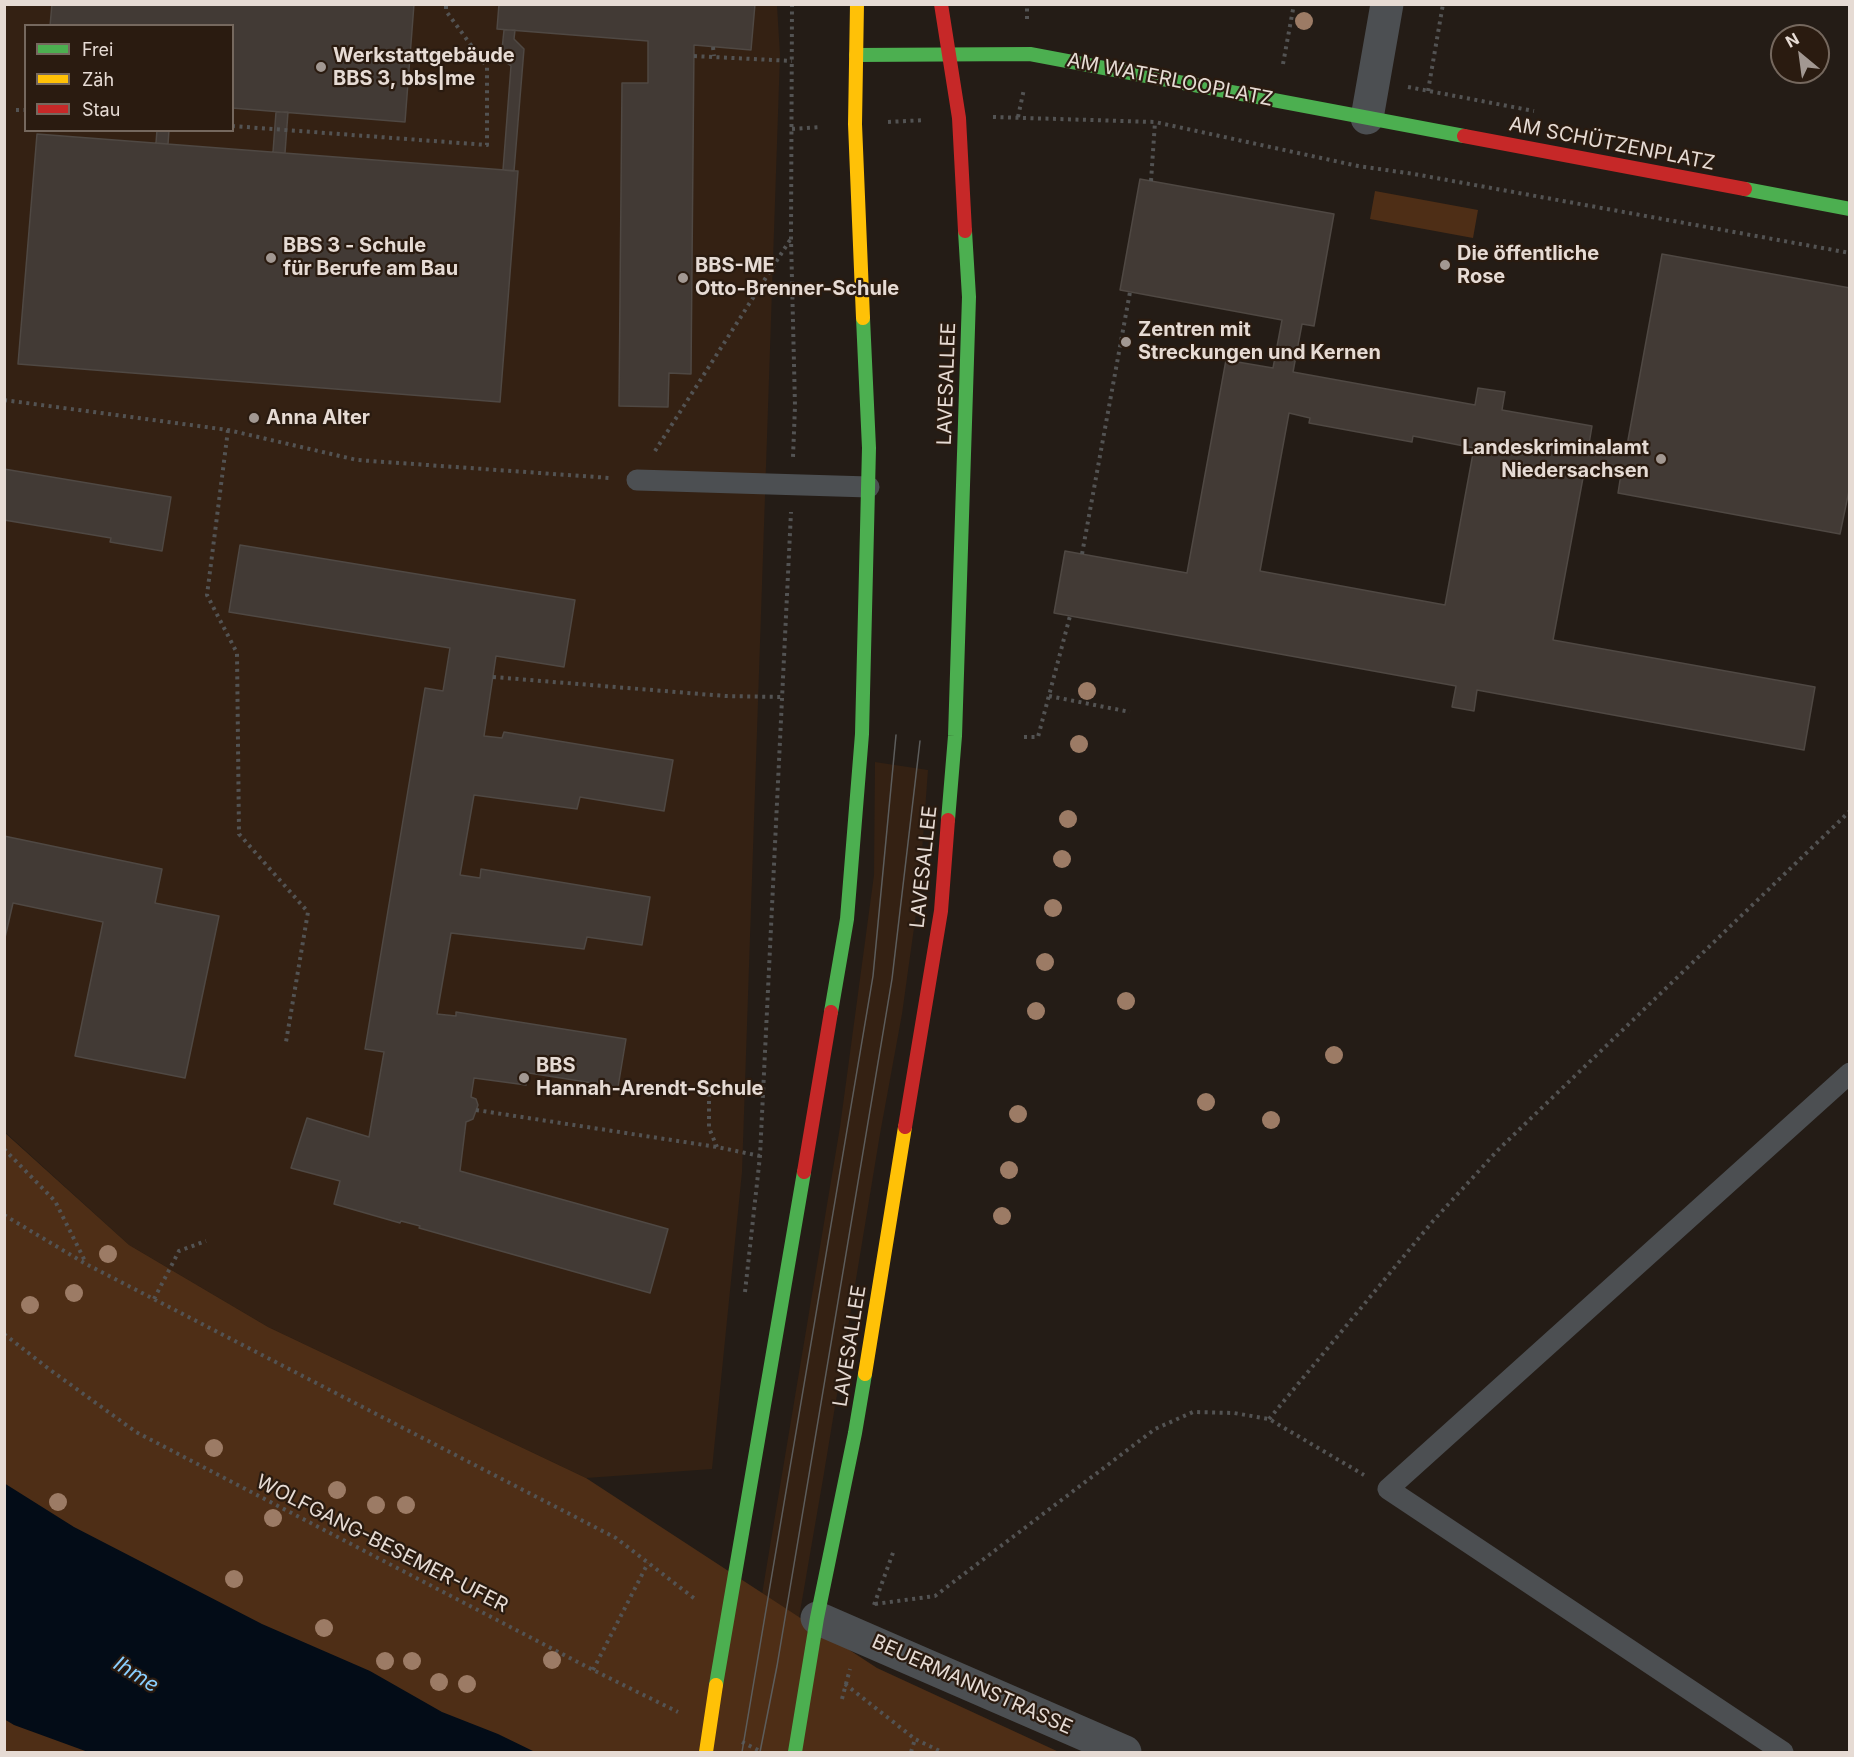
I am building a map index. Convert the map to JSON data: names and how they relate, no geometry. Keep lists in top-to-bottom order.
{
  "streets": {
    "main road": ["AM WATERLOOPLATZ", "AM SCHÜTZENPLATZ", "LAVESALLEE"],
    "street": ["BEUERMANNSTRASSE"],
    "path": ["WOLFGANG-BESEMER-UFER"]
  },
  "crossings": [
    ["AM WATERLOOPLATZ", "AM SCHÜTZENPLATZ"],
    ["AM WATERLOOPLATZ", "LAVESALLEE"],
    ["LAVESALLEE", "BEUERMANNSTRASSE"]
  ],
  "water": ["Ihme"],
  "places": [
    "Werkstattgebäude BBS 3, bbs|me",
    "BBS 3 - Schule für Berufe am Bau",
    "Die öffentliche Rose",
    "BBS-ME Otto-Brenner-Schule",
    "Zentren mit Streckungen und Kernen",
    "Anna Alter",
    "Landeskriminalamt Niedersachsen",
    "BBS Hannah-Arendt-Schule"
  ],
  "legend": ["Frei", "Zäh", "Stau"],
  "north": "top left"
}
